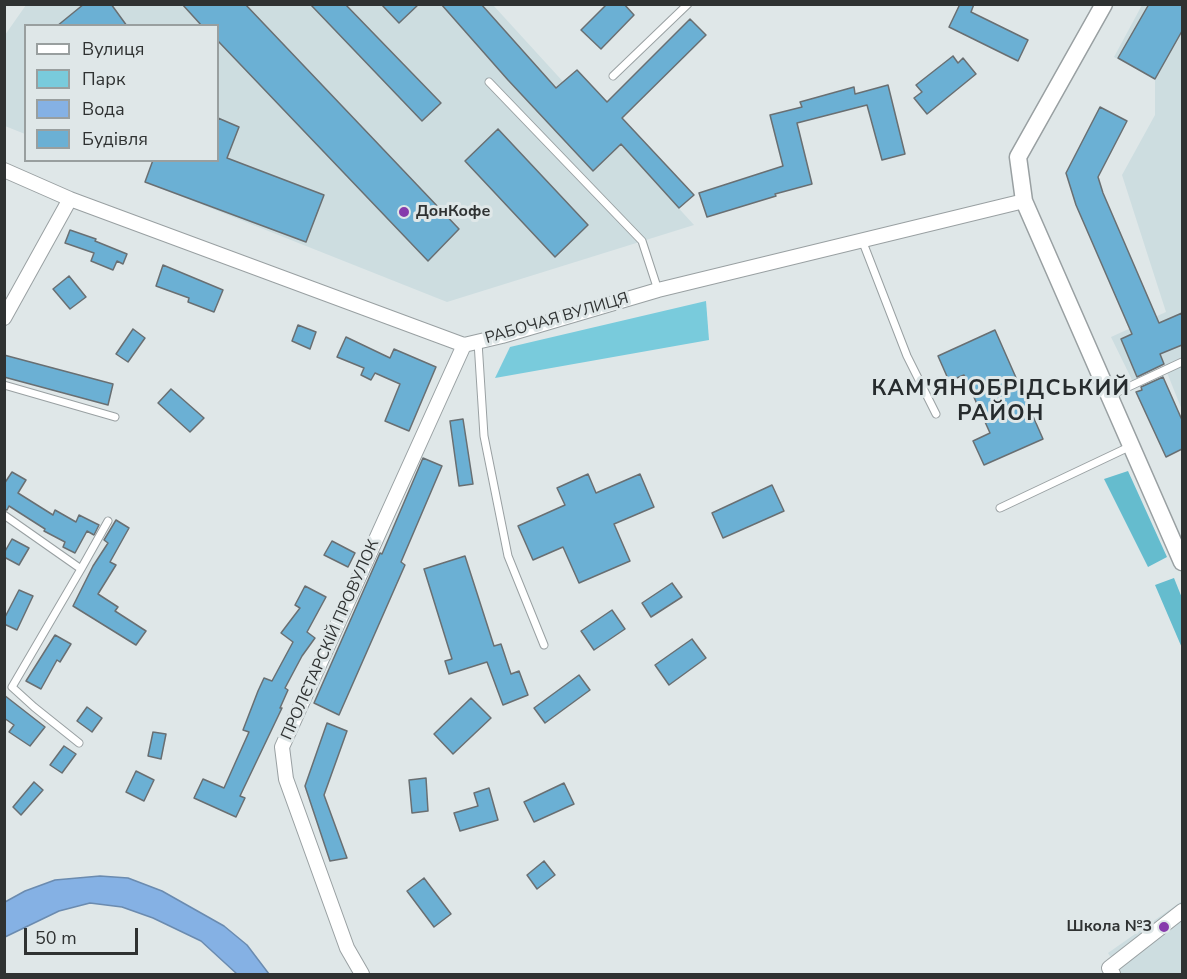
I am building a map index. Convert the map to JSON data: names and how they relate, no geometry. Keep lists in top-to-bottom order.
{
  "streets": {
    "street": ["РАБОЧАЯ ВУЛИЦЯ", "ПРОЛЄТАРСКІЙ ПРОВУЛОК"]
  },
  "crossings": [
    ["РАБОЧАЯ ВУЛИЦЯ", "ПРОЛЄТАРСКІЙ ПРОВУЛОК"]
  ],
  "districts": ["КАМ'ЯНОБРІДСЬКИЙ РАЙОН"],
  "places": ["ДонКофе", "Школа №3"],
  "legend": [
    "Вулиця",
    "Парк",
    "Вода",
    "Будівля"
  ],
  "scale_bar": "50 m"
}
